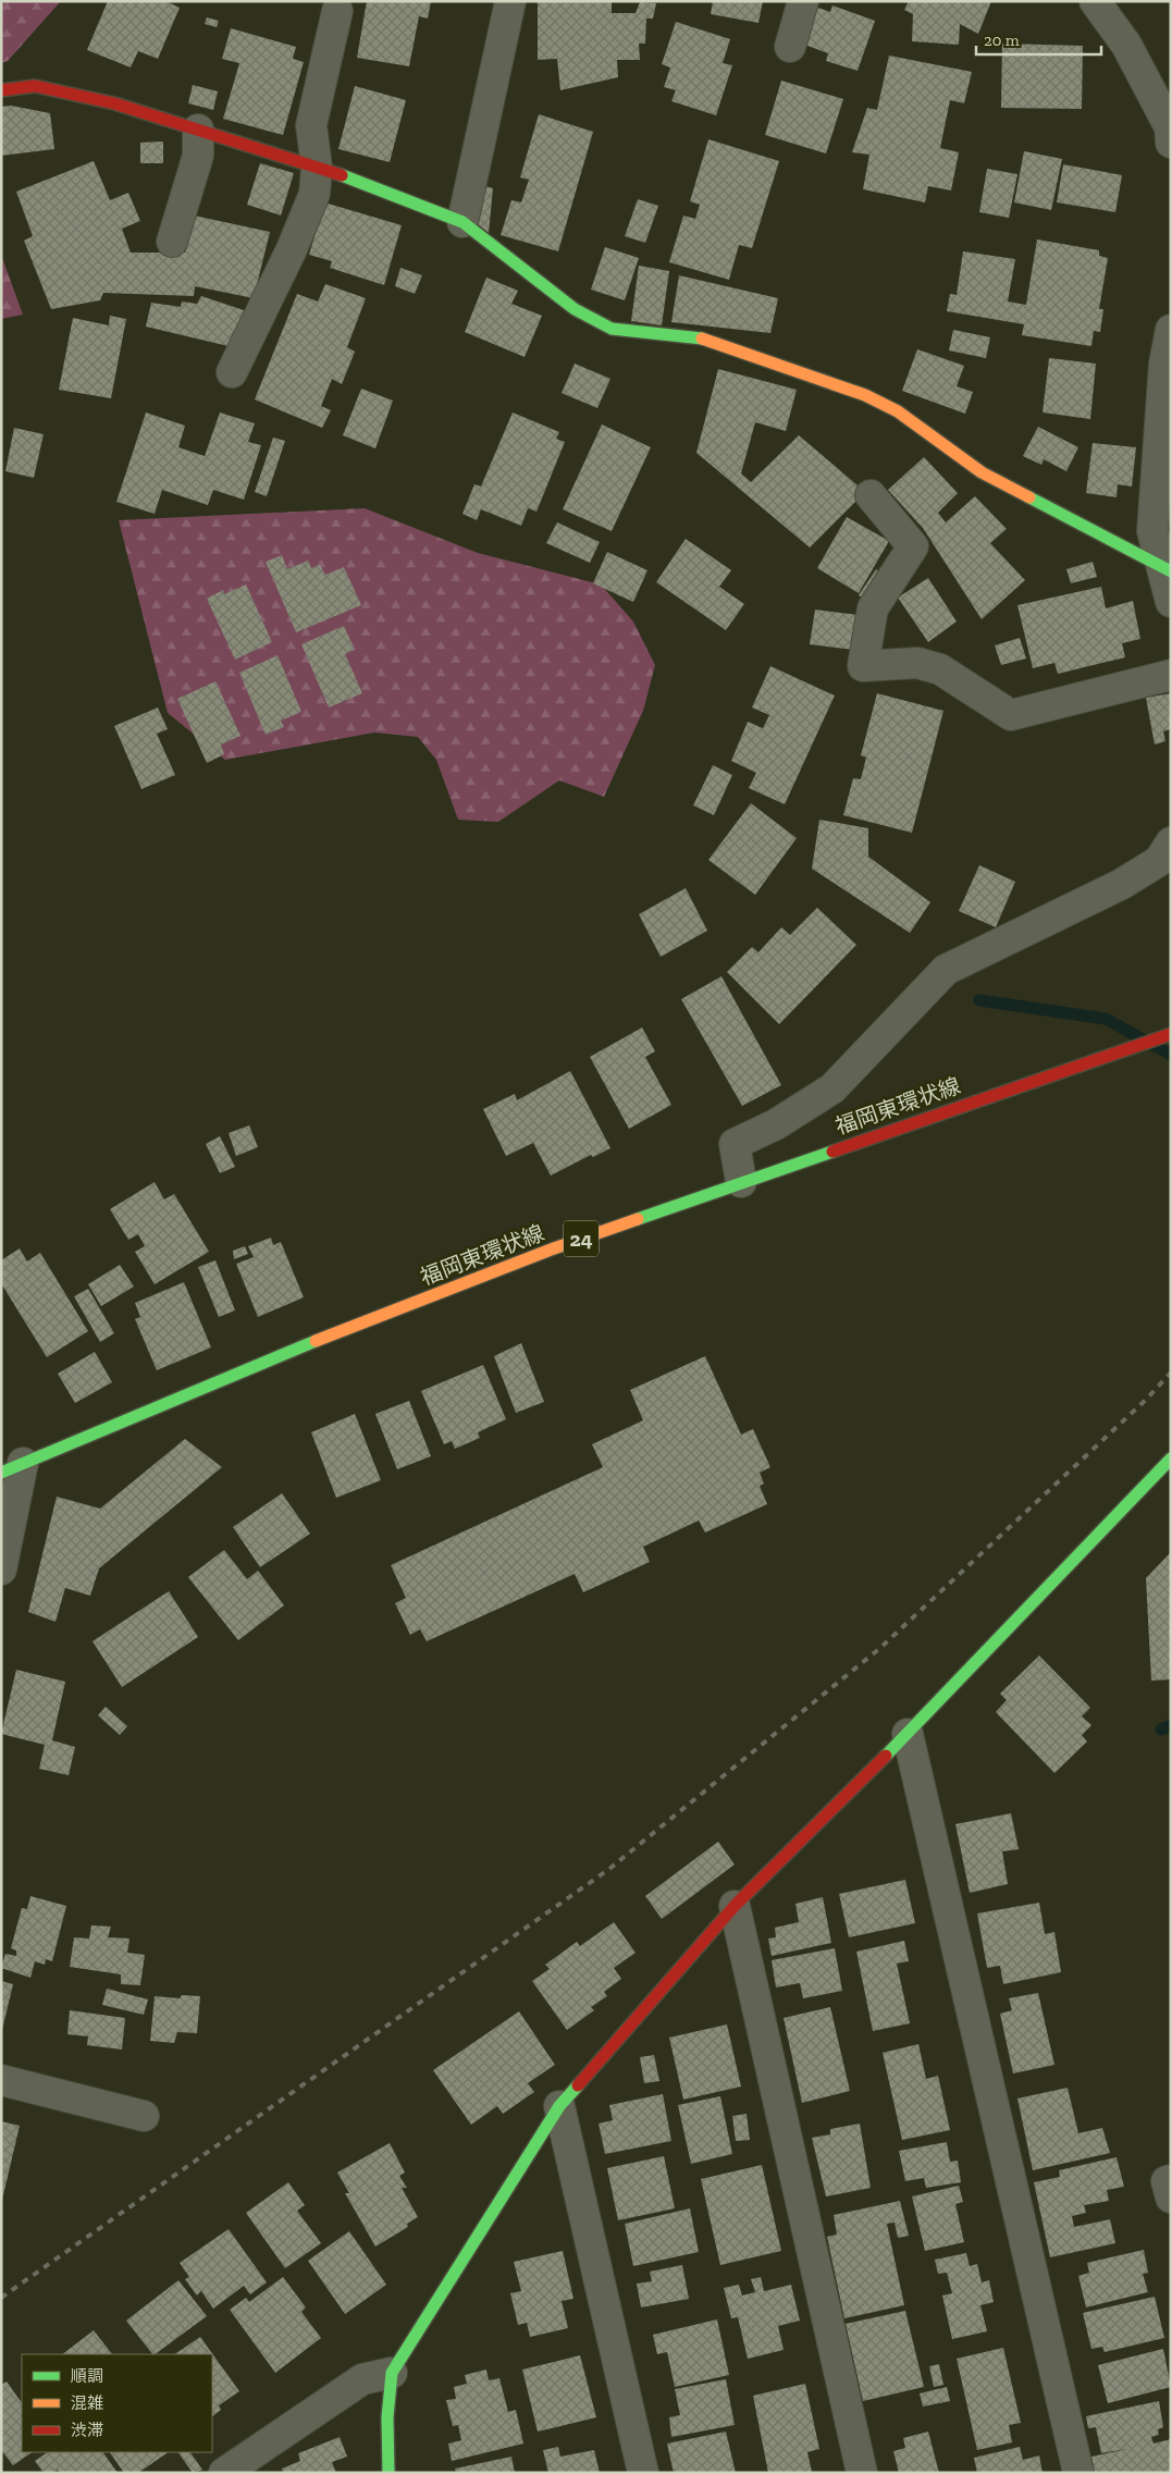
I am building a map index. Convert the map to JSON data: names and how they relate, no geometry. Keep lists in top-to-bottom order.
{
  "streets": {
    "street": ["福岡東環状線", "24"]
  },
  "legend": ["順調", "混雑", "渋滞"],
  "scale_bar": "20 m"
}
